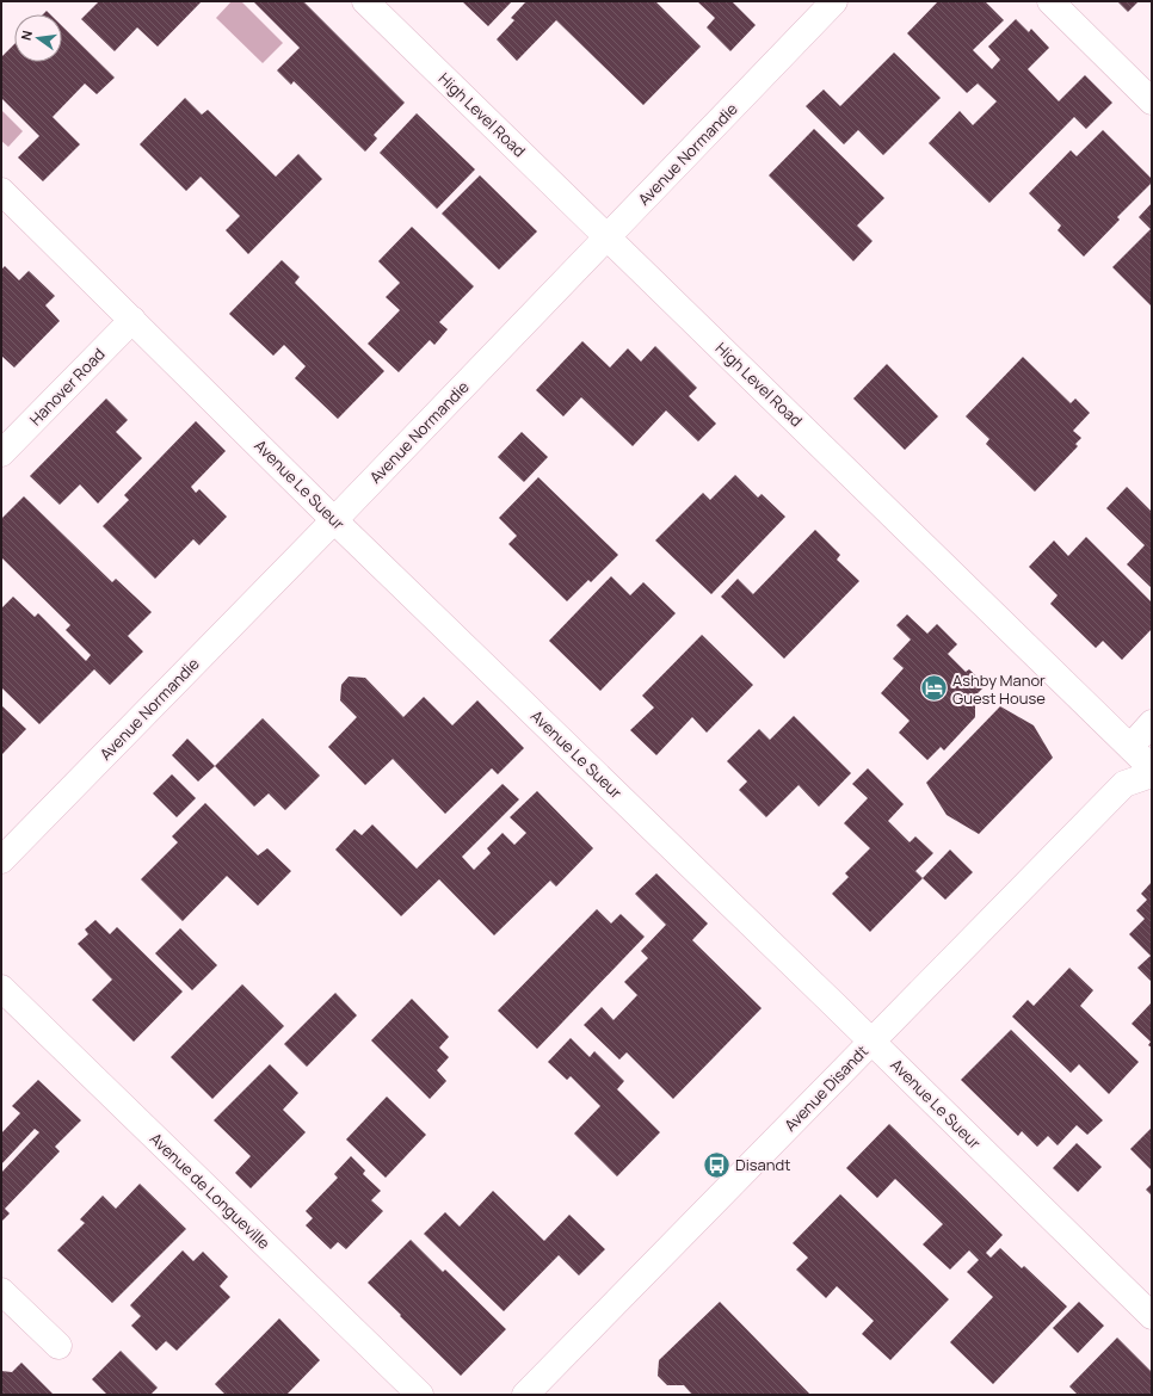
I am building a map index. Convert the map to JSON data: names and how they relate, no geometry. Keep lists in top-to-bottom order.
{
  "streets": {
    "street": [
      "High Level Road",
      "Avenue Normandie",
      "Hanover Road",
      "Avenue Le Sueur",
      "Avenue Disandt",
      "Avenue de Longueville"
    ]
  },
  "crossings": [
    ["High Level Road", "Avenue Normandie"],
    ["Avenue Normandie", "Avenue Le Sueur"],
    ["Hanover Road", "Avenue Le Sueur"],
    ["Avenue Le Sueur", "Avenue Disandt"]
  ],
  "places": {
    "hotel": ["Ashby Manor Guest House"],
    "bus stop": ["Disandt"]
  },
  "north": "left"
}
